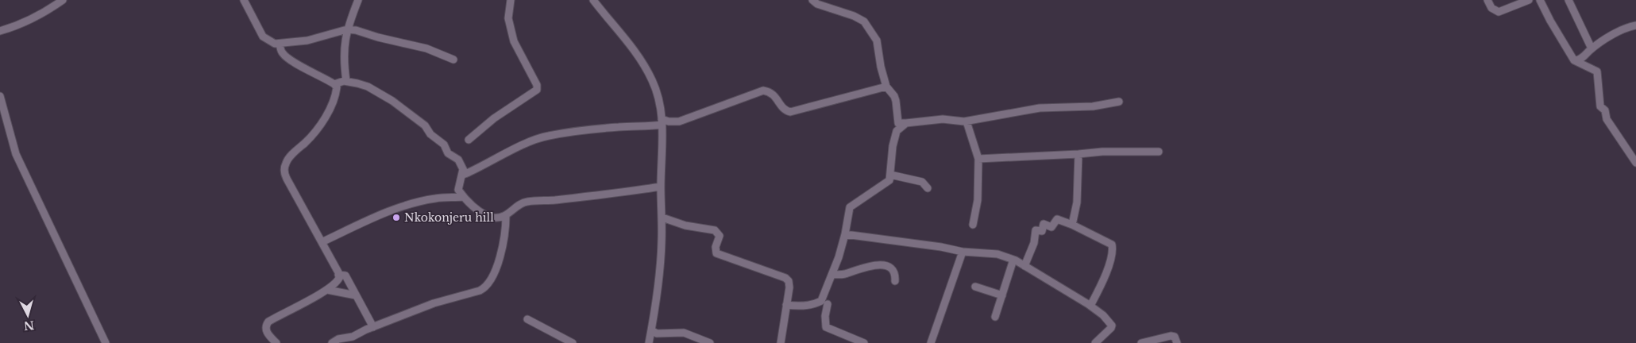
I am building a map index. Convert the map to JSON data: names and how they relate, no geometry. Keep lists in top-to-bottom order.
{
  "places": ["Nkokonjeru hill"],
  "north": "bottom"
}
